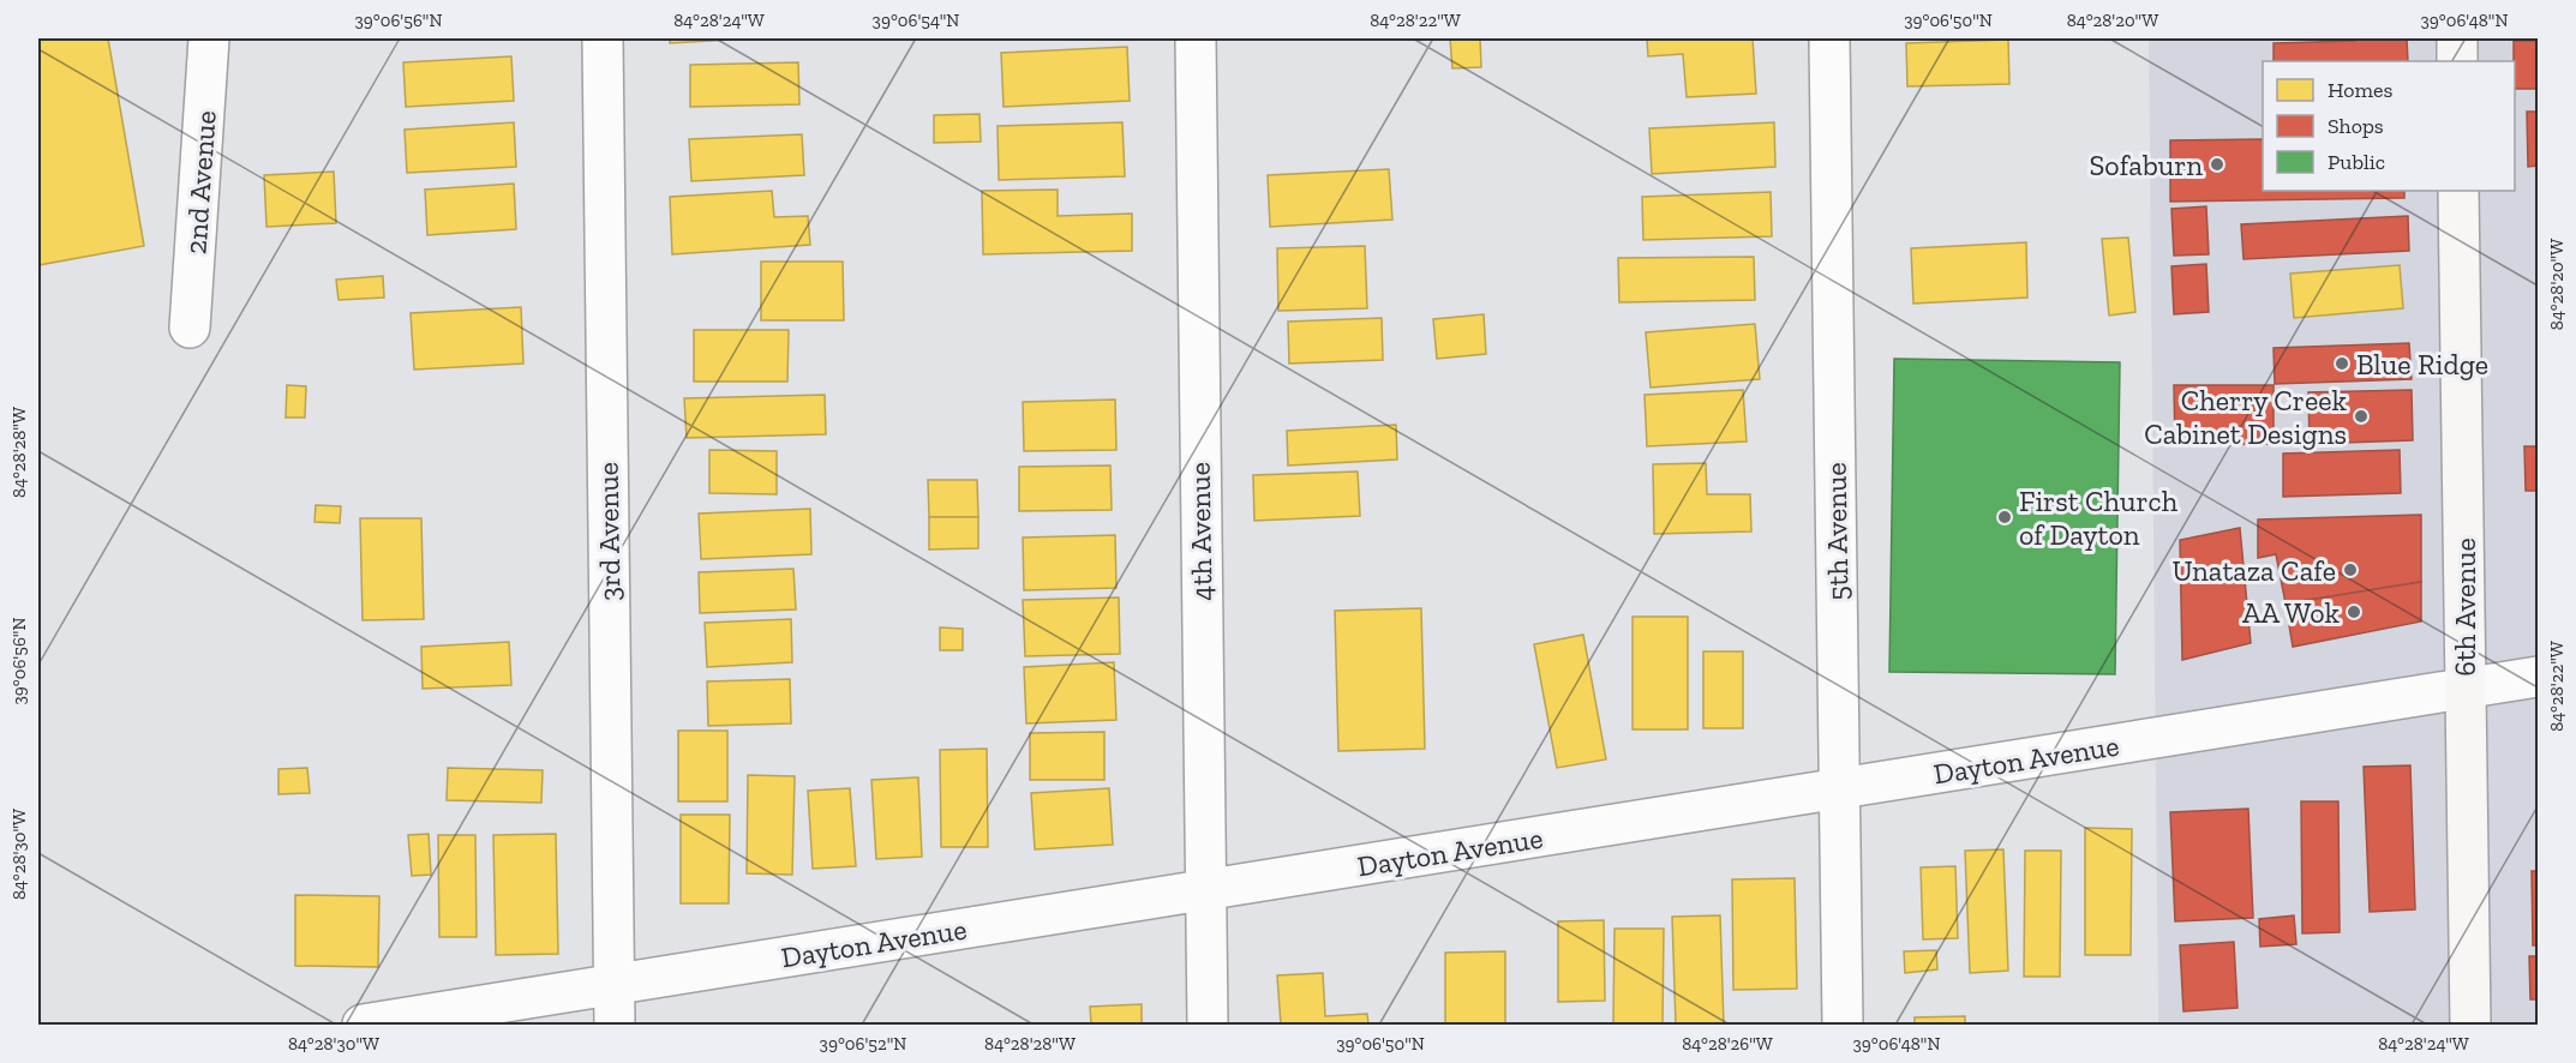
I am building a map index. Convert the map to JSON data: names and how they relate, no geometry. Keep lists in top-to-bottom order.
{
  "streets": {
    "main road": ["6th Avenue"],
    "street": [
      "2nd Avenue",
      "3rd Avenue",
      "4th Avenue",
      "5th Avenue",
      "Dayton Avenue"
    ]
  },
  "crossings": [
    ["3rd Avenue", "Dayton Avenue"],
    ["4th Avenue", "Dayton Avenue"],
    ["5th Avenue", "Dayton Avenue"],
    ["6th Avenue", "Dayton Avenue"]
  ],
  "places": [
    "Sofaburn",
    "Blue Ridge",
    "Cherry Creek Cabinet Designs",
    "First Church of Dayton",
    "Unataza Cafe",
    "AA Wok"
  ],
  "legend": ["Homes", "Shops", "Public"],
  "coordinates": [
    "39°06'56\"N",
    "84°28'24\"W",
    "39°06'54\"N",
    "84°28'22\"W",
    "39°06'50\"N",
    "84°28'20\"W",
    "39°06'48\"N",
    "84°28'28\"W",
    "84°28'30\"W",
    "39°06'52\"N",
    "84°28'26\"W"
  ]
}
